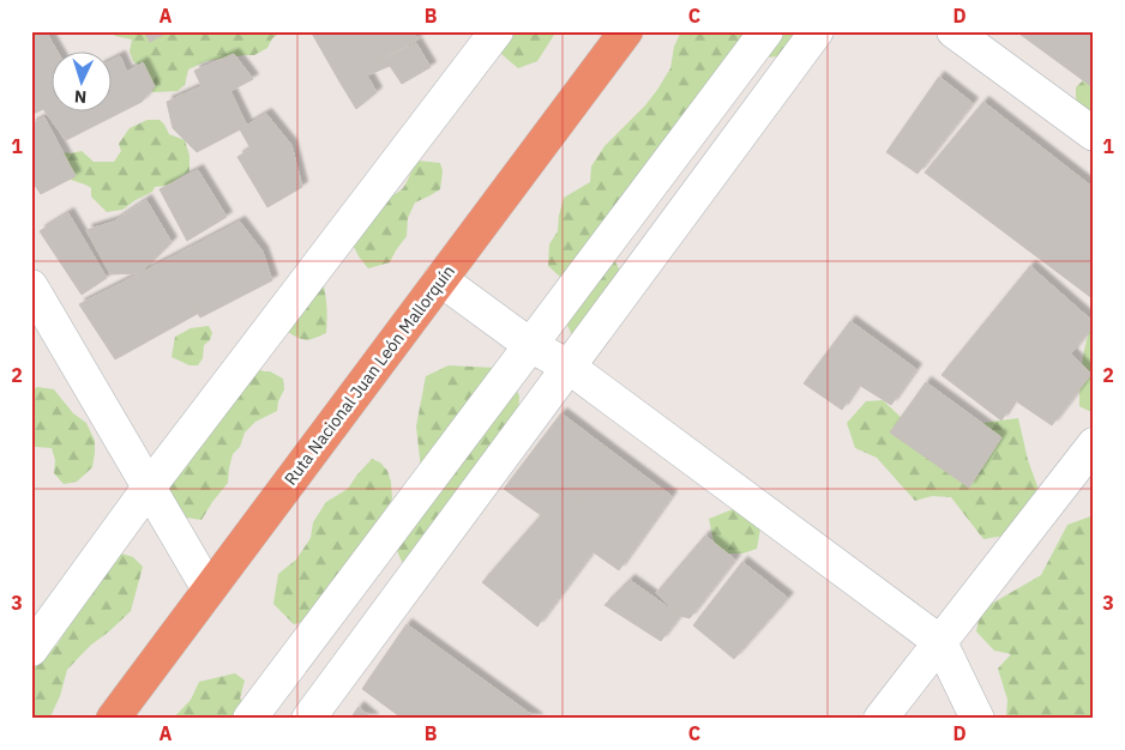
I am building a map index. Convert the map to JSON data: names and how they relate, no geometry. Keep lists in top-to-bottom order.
{
  "streets": {
    "highway": ["Ruta Nacional Juan León Mallorquín"]
  },
  "north": "bottom",
  "grid": {
    "columns": [
      "A",
      "B",
      "C",
      "D"
    ],
    "rows": ["1", "2", "3"]
  }
}
